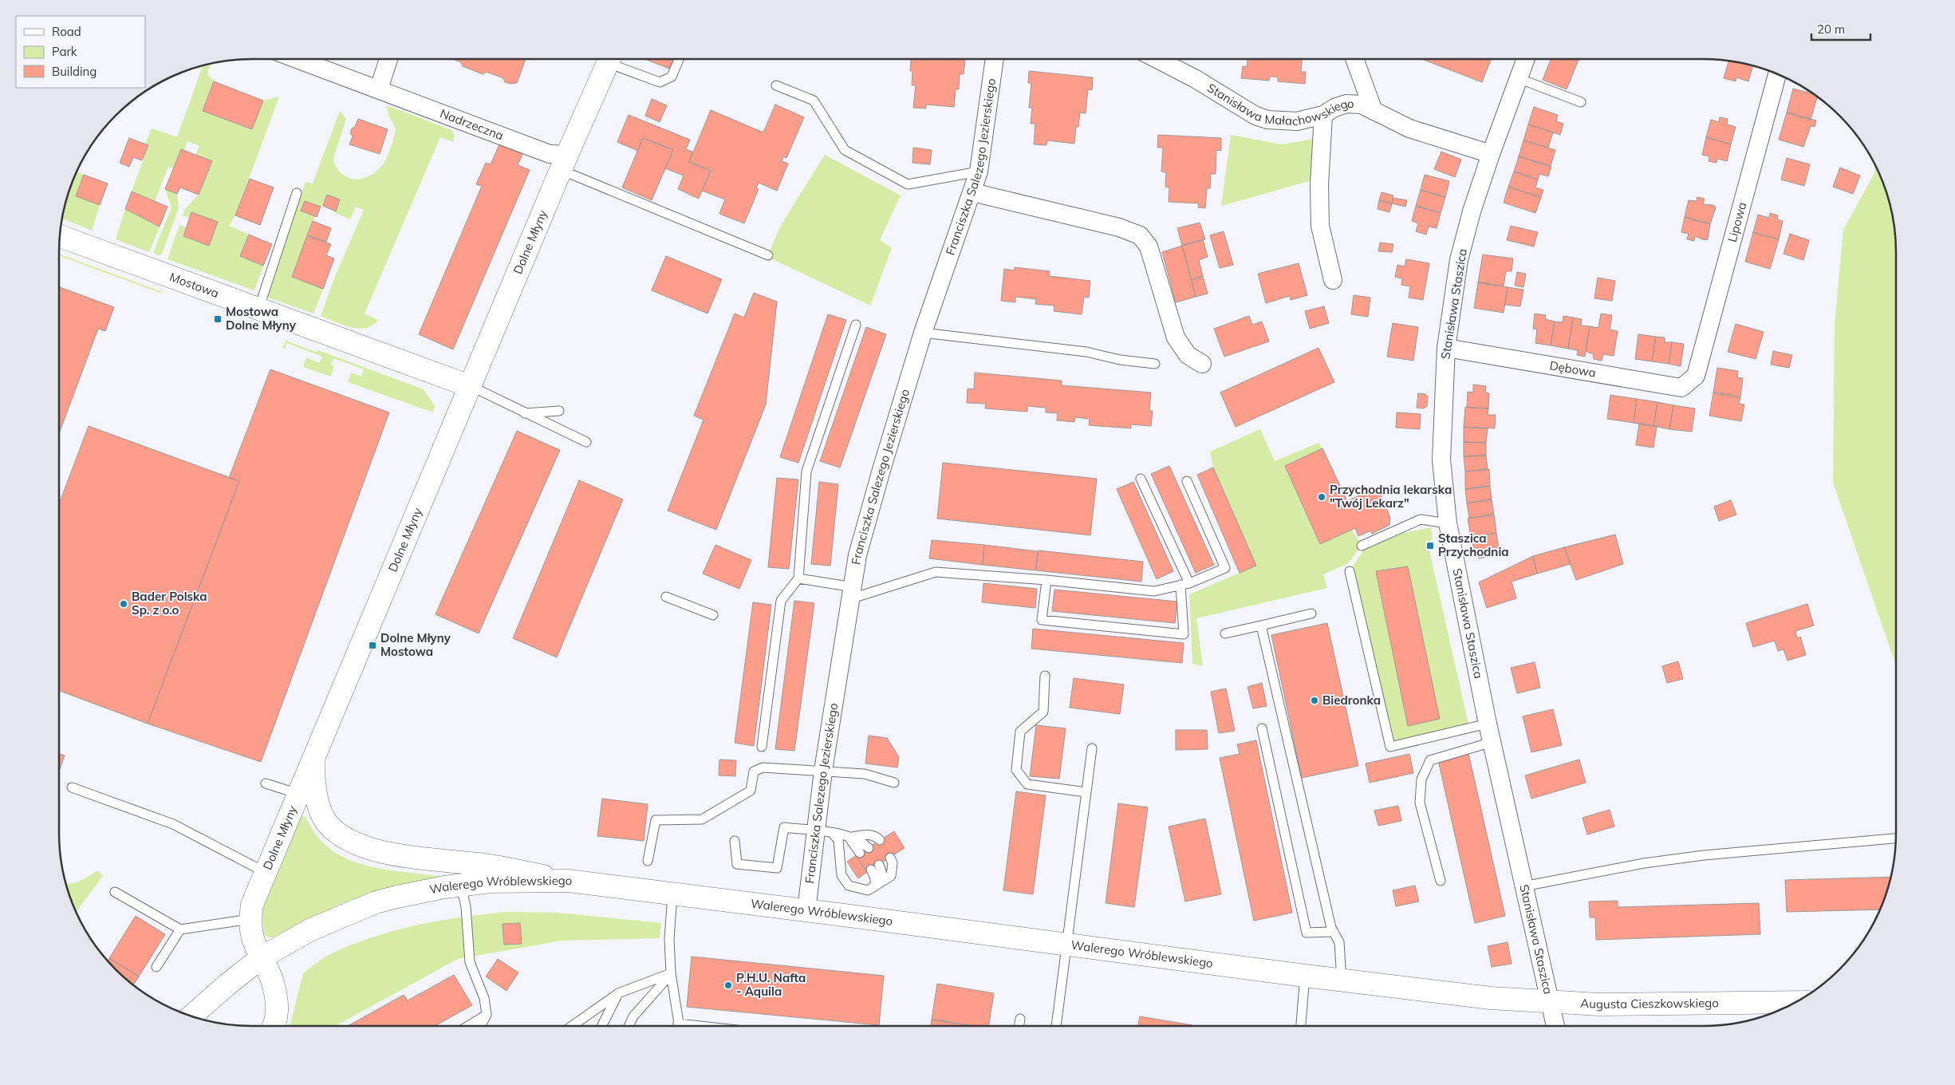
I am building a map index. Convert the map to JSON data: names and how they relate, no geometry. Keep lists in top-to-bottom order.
{
  "streets": {
    "street": [
      "Stanisława Małachowskiego",
      "Nadrzeczna",
      "Franciszka Salezego Jezierskiego",
      "Lipowa",
      "Dolne Młyny",
      "Mostowa",
      "Stanisława Staszica",
      "Dębowa",
      "Walerego Wróblewskiego",
      "Augusta Cieszkowskiego"
    ]
  },
  "crossings": [
    ["Stanisława Małachowskiego", "Stanisława Staszica"],
    ["Nadrzeczna", "Dolne Młyny"],
    ["Franciszka Salezego Jezierskiego", "Walerego Wróblewskiego"],
    ["Lipowa", "Dębowa"],
    ["Dolne Młyny", "Mostowa"],
    ["Dolne Młyny", "Walerego Wróblewskiego"],
    ["Stanisława Staszica", "Dębowa"],
    ["Stanisława Staszica", "Augusta Cieszkowskiego"],
    ["Walerego Wróblewskiego", "Augusta Cieszkowskiego"]
  ],
  "places": {
    "transit": ["Mostowa Dolne Młyny", "Staszica Przychodnia", "Dolne Młyny Mostowa"],
    "other": [
      "Przychodnia lekarska \"Twój Lekarz\"",
      "Bader Polska Sp. z o.o",
      "Biedronka",
      "P.H.U. Nafta - Aquila"
    ]
  },
  "legend": ["Road", "Park", "Building"],
  "scale_bar": "20 m"
}
